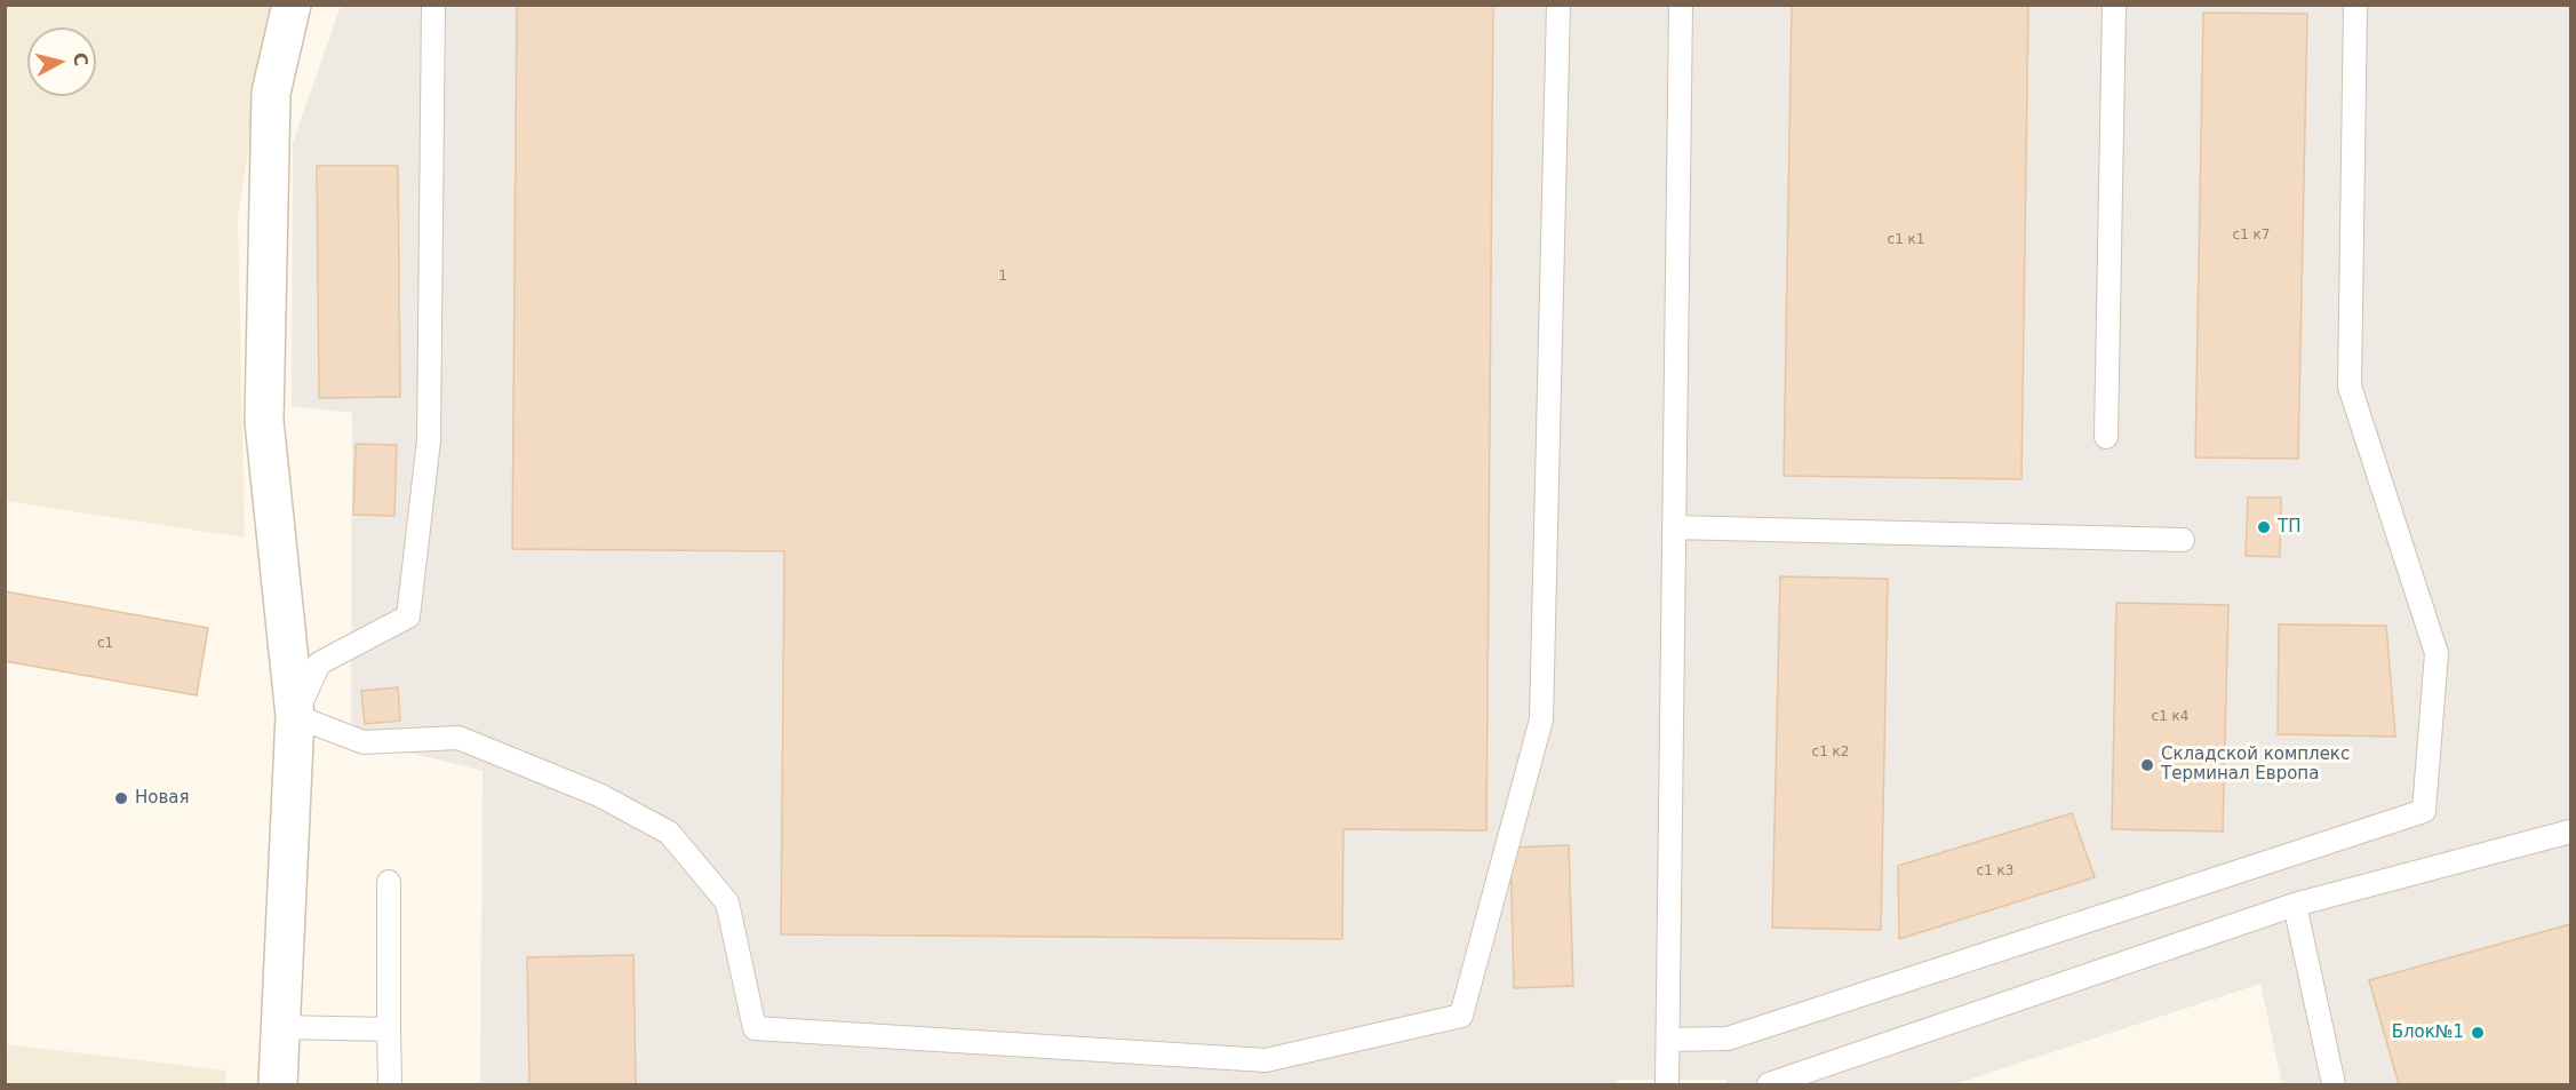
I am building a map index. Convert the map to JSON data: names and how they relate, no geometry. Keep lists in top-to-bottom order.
{
  "places": [
    "ТП",
    "Складской комплекс Терминал Европа",
    "Новая",
    "Блок№1"
  ],
  "house_numbers": [
    "с1 к7",
    "с1 к1",
    "1",
    "с1",
    "с1 к4",
    "с1 к2",
    "с1 к3"
  ],
  "north": "right"
}
